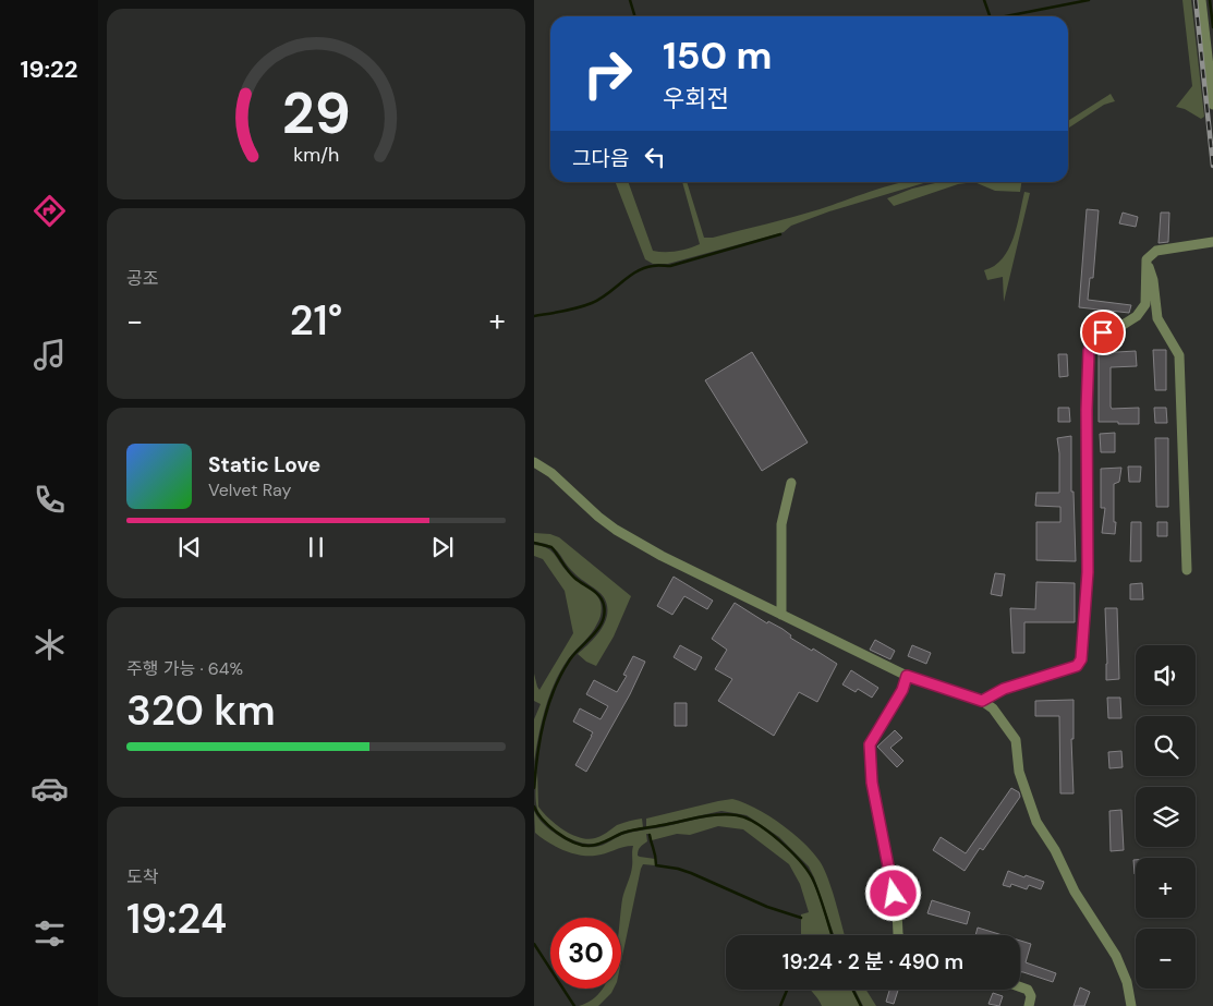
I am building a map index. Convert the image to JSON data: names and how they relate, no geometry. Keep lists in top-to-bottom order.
{
  "page": {
    "tabs": "19:22",
    "turn": ["150 m", "우회전"],
    "then": "그다음",
    "tile": [
      "공조",
      ["주행 가능 · 64%", "320 km"],
      ["도착", "19:24"]
    ],
    "heat": ["−", "21°", "+"],
    "song": ["Static Love", "Velvet Ray"],
    "map_buttons": ["+", "−"],
    "limit": "30",
    "trip": "19:24 · 2 분 · 490 m",
    "gauge": ["29", "km/h"]
  }
}
